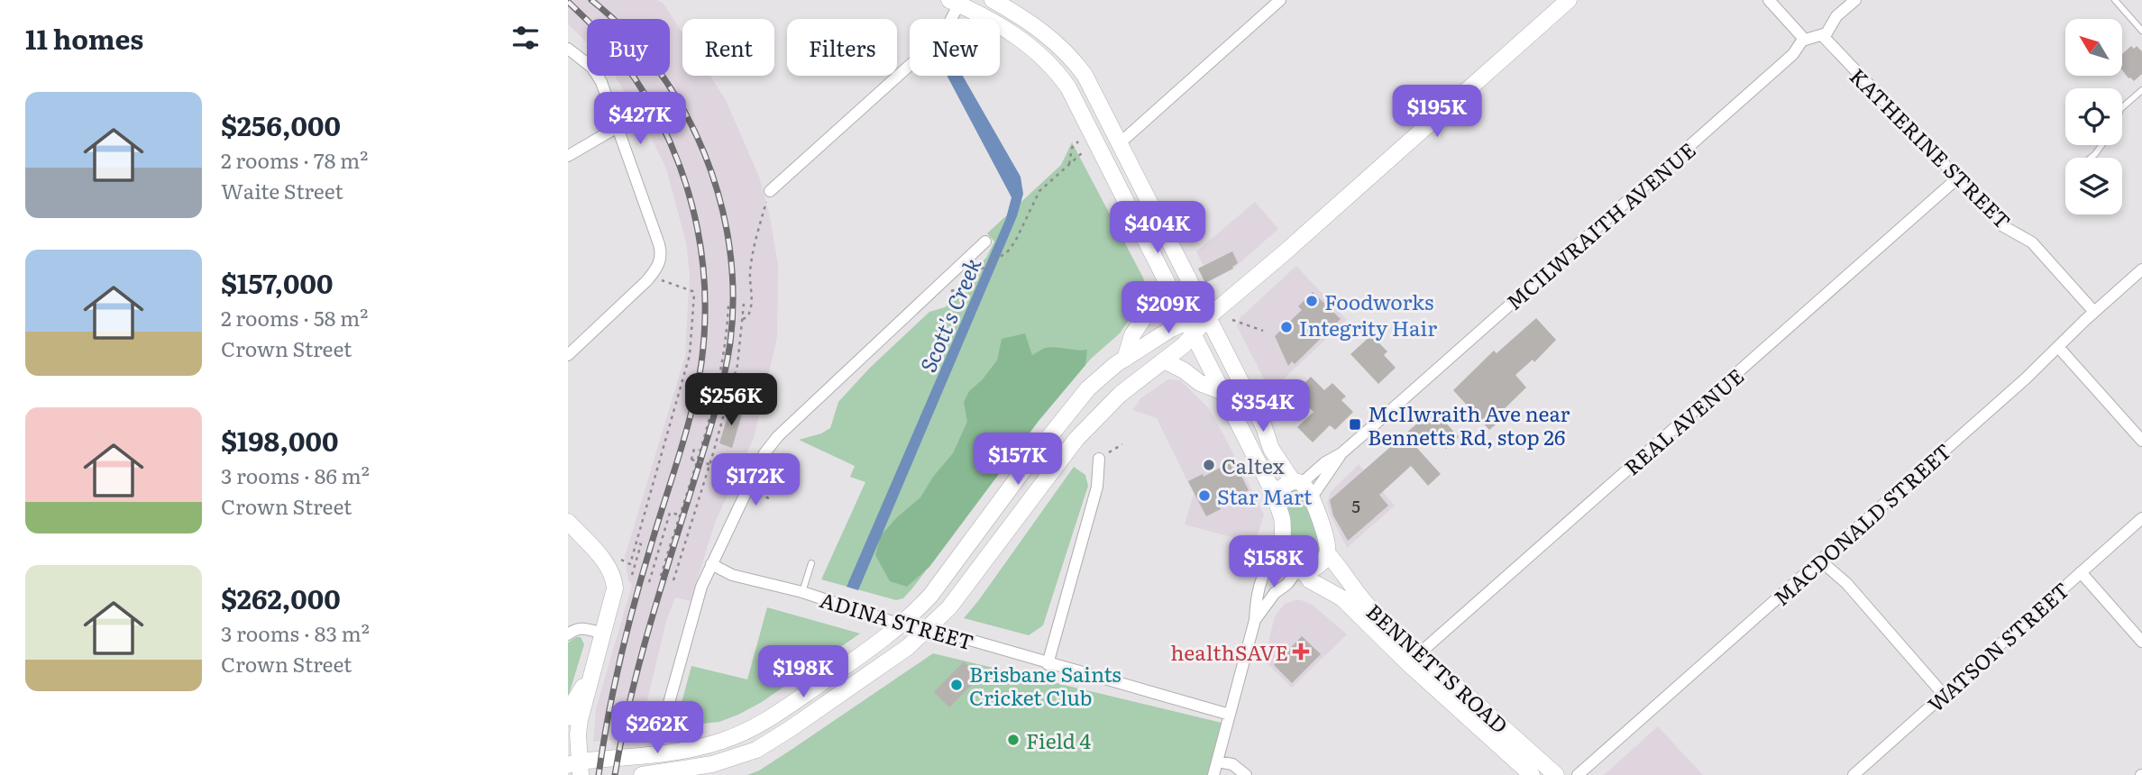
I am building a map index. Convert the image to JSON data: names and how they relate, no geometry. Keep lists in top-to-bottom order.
{
  "streets": {
    "main road": ["BENNETTS ROAD"],
    "street": [
      "KATHERINE STREET",
      "MCILWRAITH AVENUE",
      "REAL AVENUE",
      "MACDONALD STREET",
      "ADINA STREET",
      "WATSON STREET"
    ]
  },
  "crossings": [
    ["KATHERINE STREET", "REAL AVENUE"],
    ["KATHERINE STREET", "MACDONALD STREET"],
    ["REAL AVENUE", "BENNETTS ROAD"]
  ],
  "water": ["Scott's Creek"],
  "places": {
    "other": [
      "Foodworks",
      "Integrity Hair",
      "Caltex",
      "Star Mart",
      "Brisbane Saints Cricket Club",
      "Field 4"
    ],
    "transit": ["McIlwraith Ave near Bennetts Rd, stop 26"],
    "health": ["healthSAVE"]
  },
  "house_numbers": ["5"],
  "north": "top left",
  "page": {
    "heading": "11 homes",
    "chip": [
      "Buy",
      "Rent",
      "Filters",
      "New"
    ],
    "list": [
      {
        "name": "$256,000",
        "note": "2 rooms · 78 m² · Waite Street"
      },
      {
        "name": "$157,000",
        "note": "2 rooms · 58 m² · Crown Street"
      },
      {
        "name": "$198,000",
        "note": "3 rooms · 86 m² · Crown Street"
      },
      {
        "name": "$262,000",
        "note": "3 rooms · 83 m² · Crown Street"
      }
    ],
    "price": [
      "$195K",
      "$427K",
      "$404K",
      "$209K",
      "$256K",
      "$354K",
      "$157K",
      "$172K",
      "$158K",
      "$198K",
      "$262K"
    ]
  }
}
